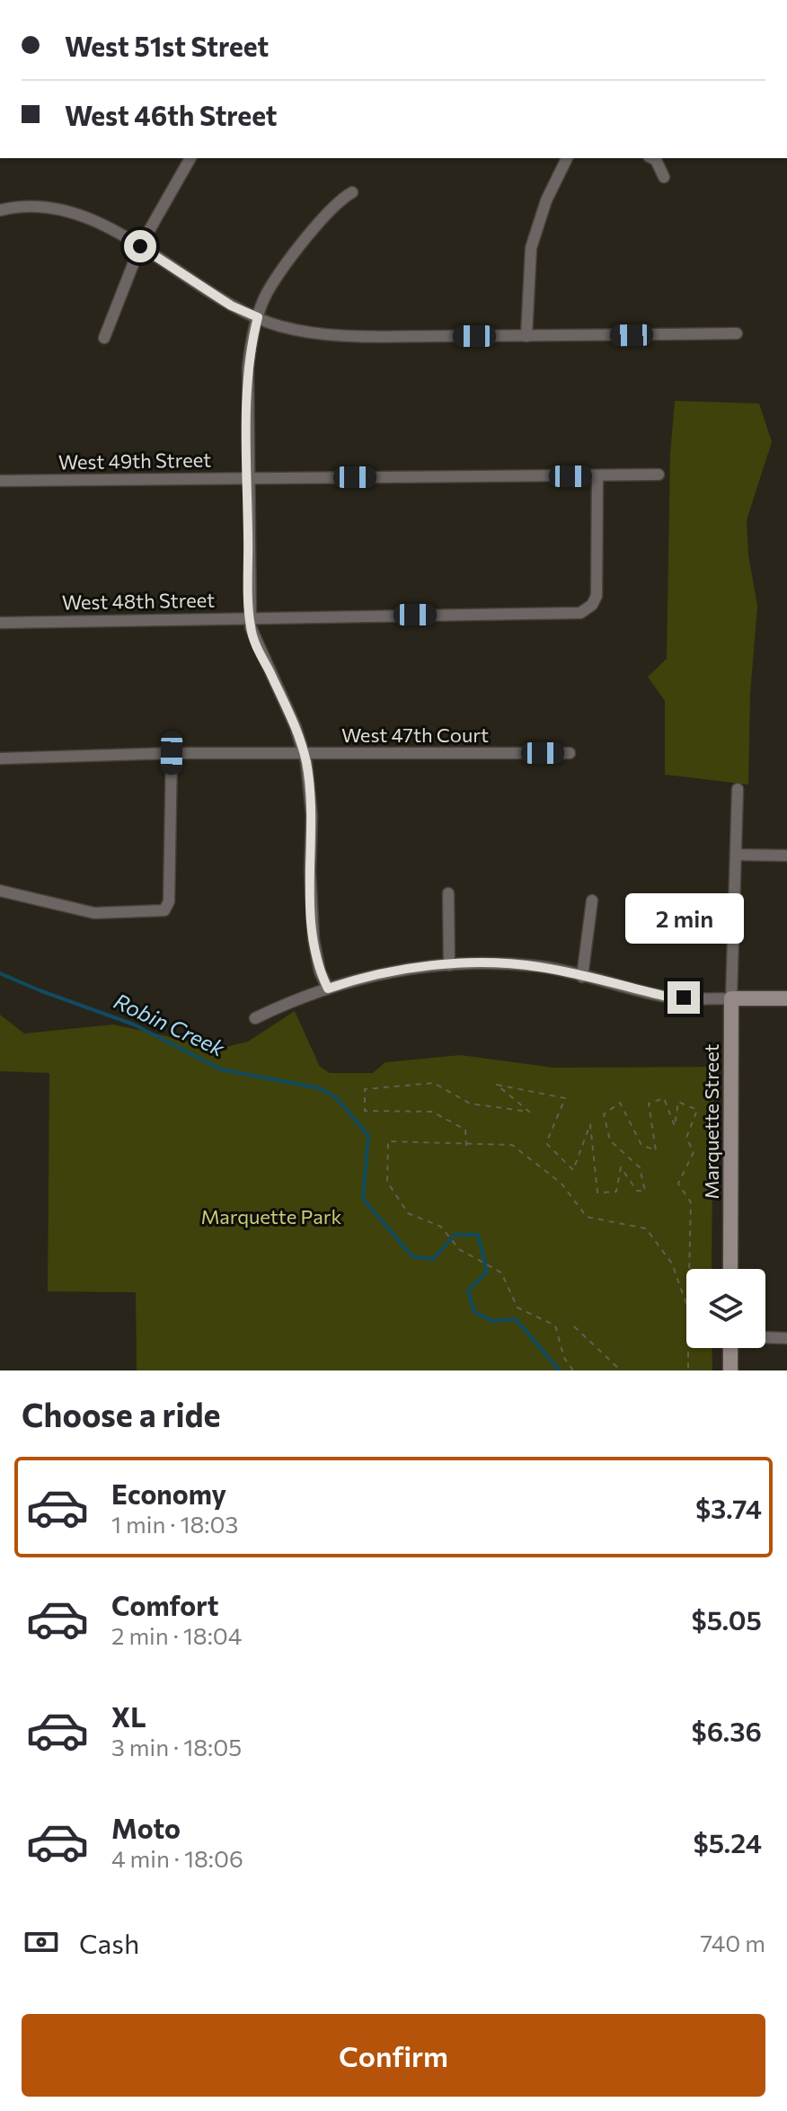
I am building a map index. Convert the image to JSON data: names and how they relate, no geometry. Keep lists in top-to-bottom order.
{
  "streets": {
    "street": [
      "West 49th Street",
      "West 48th Street",
      "West 47th Court",
      "Marquette Street"
    ]
  },
  "crossings": [
    ["West 49th Street", "West 48th Street"]
  ],
  "water": ["Robin Creek"],
  "parks": ["Marquette Park"],
  "page": {
    "banner": ["West 51st Street", "West 46th Street"],
    "bubble": "2 min",
    "heading": "Choose a ride",
    "list": [
      {
        "name": "Economy",
        "note": "1 min · 18:03",
        "value": "$3.74"
      },
      {
        "name": "Comfort",
        "note": "2 min · 18:04",
        "value": "$5.05"
      },
      {
        "name": "XL",
        "note": "3 min · 18:05",
        "value": "$6.36"
      },
      {
        "name": "Moto",
        "note": "4 min · 18:06",
        "value": "$5.24"
      }
    ],
    "pay": ["Cash", "740 m"],
    "buttons": "Confirm"
  }
}
